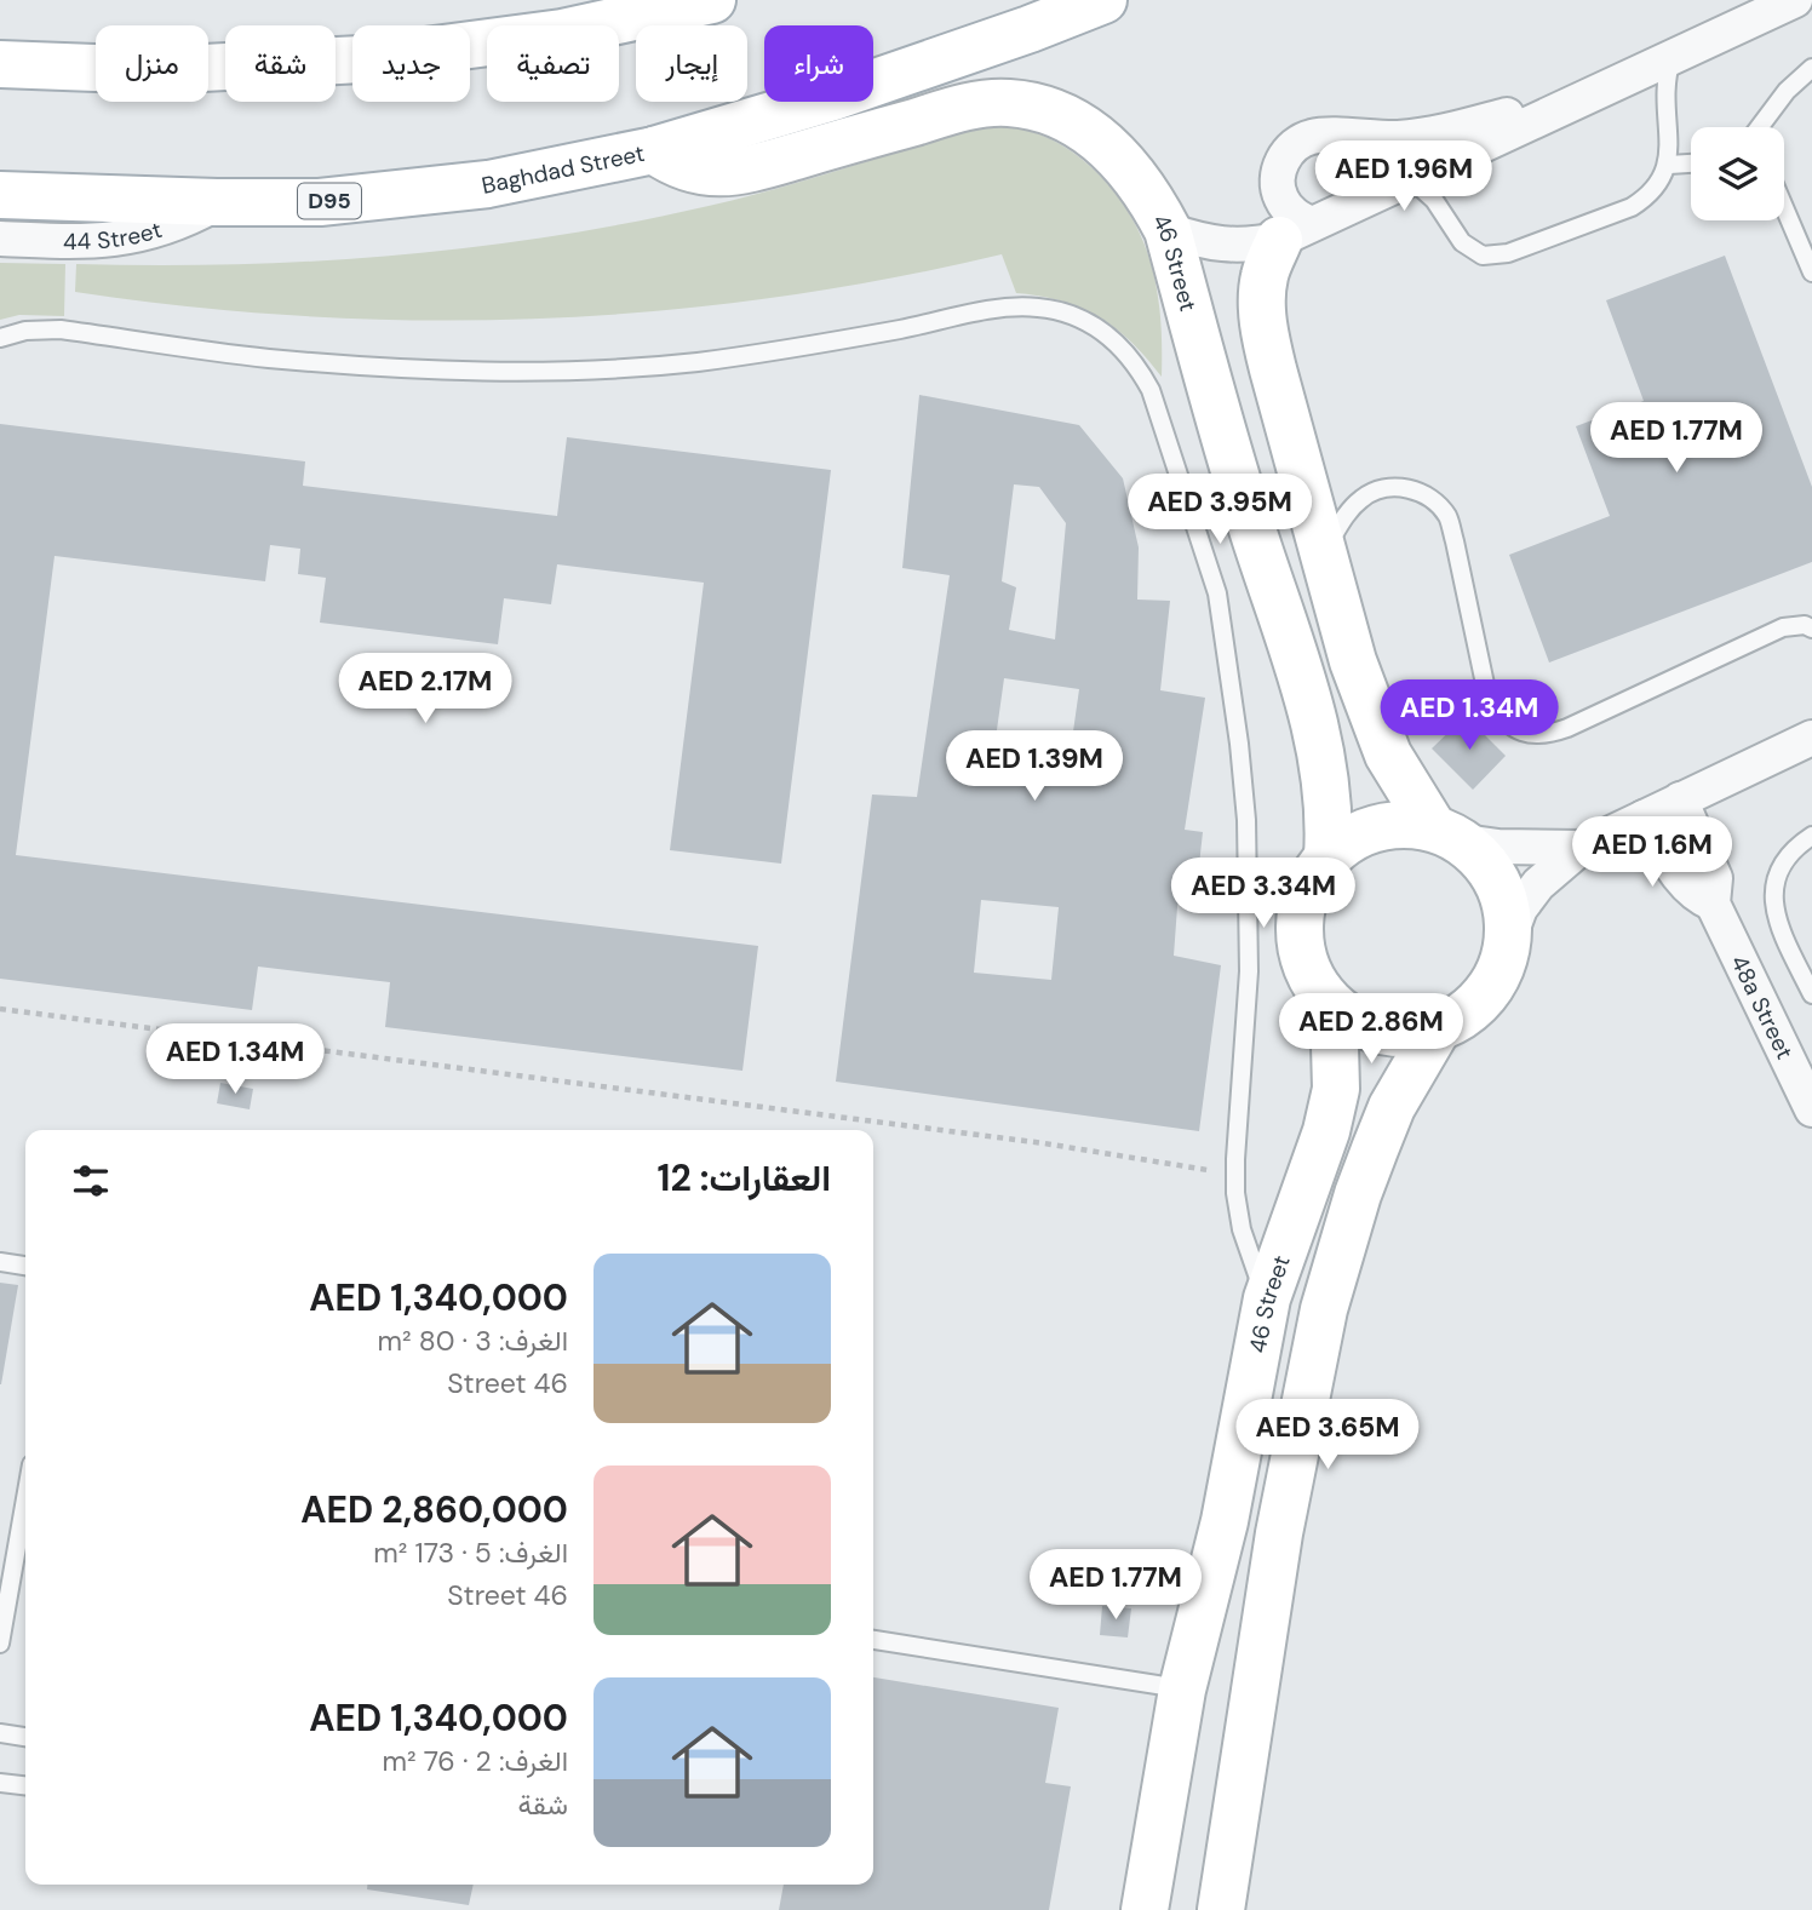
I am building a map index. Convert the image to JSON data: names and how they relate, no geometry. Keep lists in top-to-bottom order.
{
  "streets": {
    "street": [
      "Baghdad Street",
      "D95",
      "44 Street",
      "46 Street",
      "48a Street"
    ]
  },
  "crossings": [
    ["Baghdad Street", "44 Street"],
    ["Baghdad Street", "46 Street"]
  ],
  "page": {
    "chip": [
      "شراء",
      "إيجار",
      "تصفية",
      "جديد",
      "شقة",
      "منزل"
    ],
    "price": [
      "AED 1.96M",
      "AED 1.77M",
      "AED 3.95M",
      "AED 2.17M",
      "AED 1.34M",
      "AED 1.39M",
      "AED 1.6M",
      "AED 3.34M",
      "AED 2.86M",
      "AED 1.34M",
      "AED 3.65M",
      "AED 1.77M"
    ],
    "heading": "العقارات: 12",
    "list": [
      {
        "name": "AED 1,340,000",
        "note": "الغرف: 3 · 80 m² · 46 Street"
      },
      {
        "name": "AED 2,860,000",
        "note": "الغرف: 5 · 173 m² · 46 Street"
      },
      {
        "name": "AED 1,340,000",
        "note": "الغرف: 2 · 76 m² · شقة"
      }
    ]
  }
}
